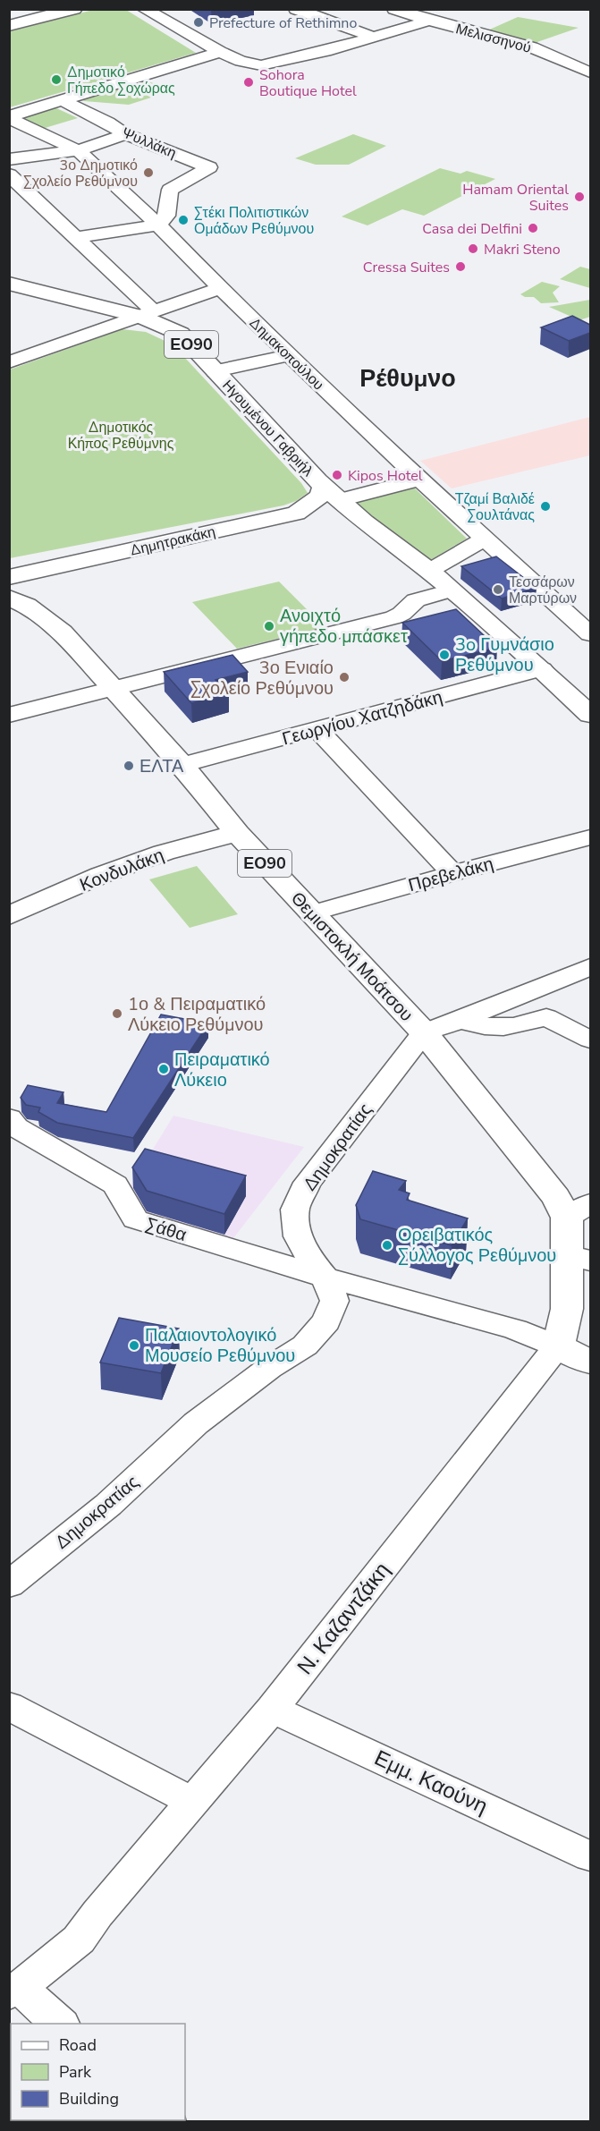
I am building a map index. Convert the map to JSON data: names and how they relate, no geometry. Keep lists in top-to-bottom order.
{
  "streets": {
    "main road": [
      "ΕΟ90",
      "Ηγουμένου Γαβριήλ",
      "Δημητρακάκη",
      "Κονδυλάκη",
      "Θεμιστοκλή Μοάτσου",
      "Ν. Καζαντζάκη"
    ],
    "street": [
      "Μελισσηνού",
      "Ψυλλάκη",
      "Δημακοπούλου",
      "Γεωργίου Χατζηδάκη",
      "Πρεβελάκη",
      "Δημοκρατίας",
      "Σάθα",
      "Εμμ. Καούνη"
    ]
  },
  "crossings": [
    ["Ψυλλάκη", "Δημακοπούλου"],
    ["ΕΟ90", "Ηγουμένου Γαβριήλ"],
    ["ΕΟ90", "Δημητρακάκη"],
    ["ΕΟ90", "Γεωργίου Χατζηδάκη"],
    ["Ηγουμένου Γαβριήλ", "Δημητρακάκη"],
    ["Γεωργίου Χατζηδάκη", "Θεμιστοκλή Μοάτσου"],
    ["Κονδυλάκη", "Θεμιστοκλή Μοάτσου"],
    ["Πρεβελάκη", "Θεμιστοκλή Μοάτσου"],
    ["Θεμιστοκλή Μοάτσου", "Δημοκρατίας"],
    ["Θεμιστοκλή Μοάτσου", "Ν. Καζαντζάκη"],
    ["Δημοκρατίας", "Σάθα"],
    ["Σάθα", "Ν. Καζαντζάκη"],
    ["Ν. Καζαντζάκη", "Εμμ. Καούνη"]
  ],
  "districts": ["Ρέθυμνο"],
  "parks": ["Δημοτικός Κήπος Ρεθύμνης"],
  "places": [
    "Prefecture of Rethimno",
    "Δημοτικό Γήπεδο Σοχώρας",
    "Sohora Boutique Hotel",
    "3ο Δημοτικό Σχολείο Ρεθύμνου",
    "Hamam Oriental Suites",
    "Στέκι Πολιτιστικών Ομάδων Ρεθύμνου",
    "Casa dei Delfini",
    "Makri Steno",
    "Cressa Suites",
    "Kipos Hotel",
    "Τζαμί Βαλιδέ Σουλτάνας",
    "Τεσσάρων Μαρτύρων",
    "Ανοιχτό γήπεδο μπάσκετ",
    "3o Γυμνάσιο Ρεθύμνου",
    "3ο Ενιαίο Σχολείο Ρεθύμνου",
    "ΕΛΤΑ",
    "1ο & Πειραματικό Λύκειο Ρεθύμνου",
    "Πειραματικό Λύκειο",
    "Ορειβατικός Σύλλογος Ρεθύμνου",
    "Παλαιοντολογικό Μουσείο Ρεθύμνου"
  ],
  "legend": ["Road", "Park", "Building"]
}
